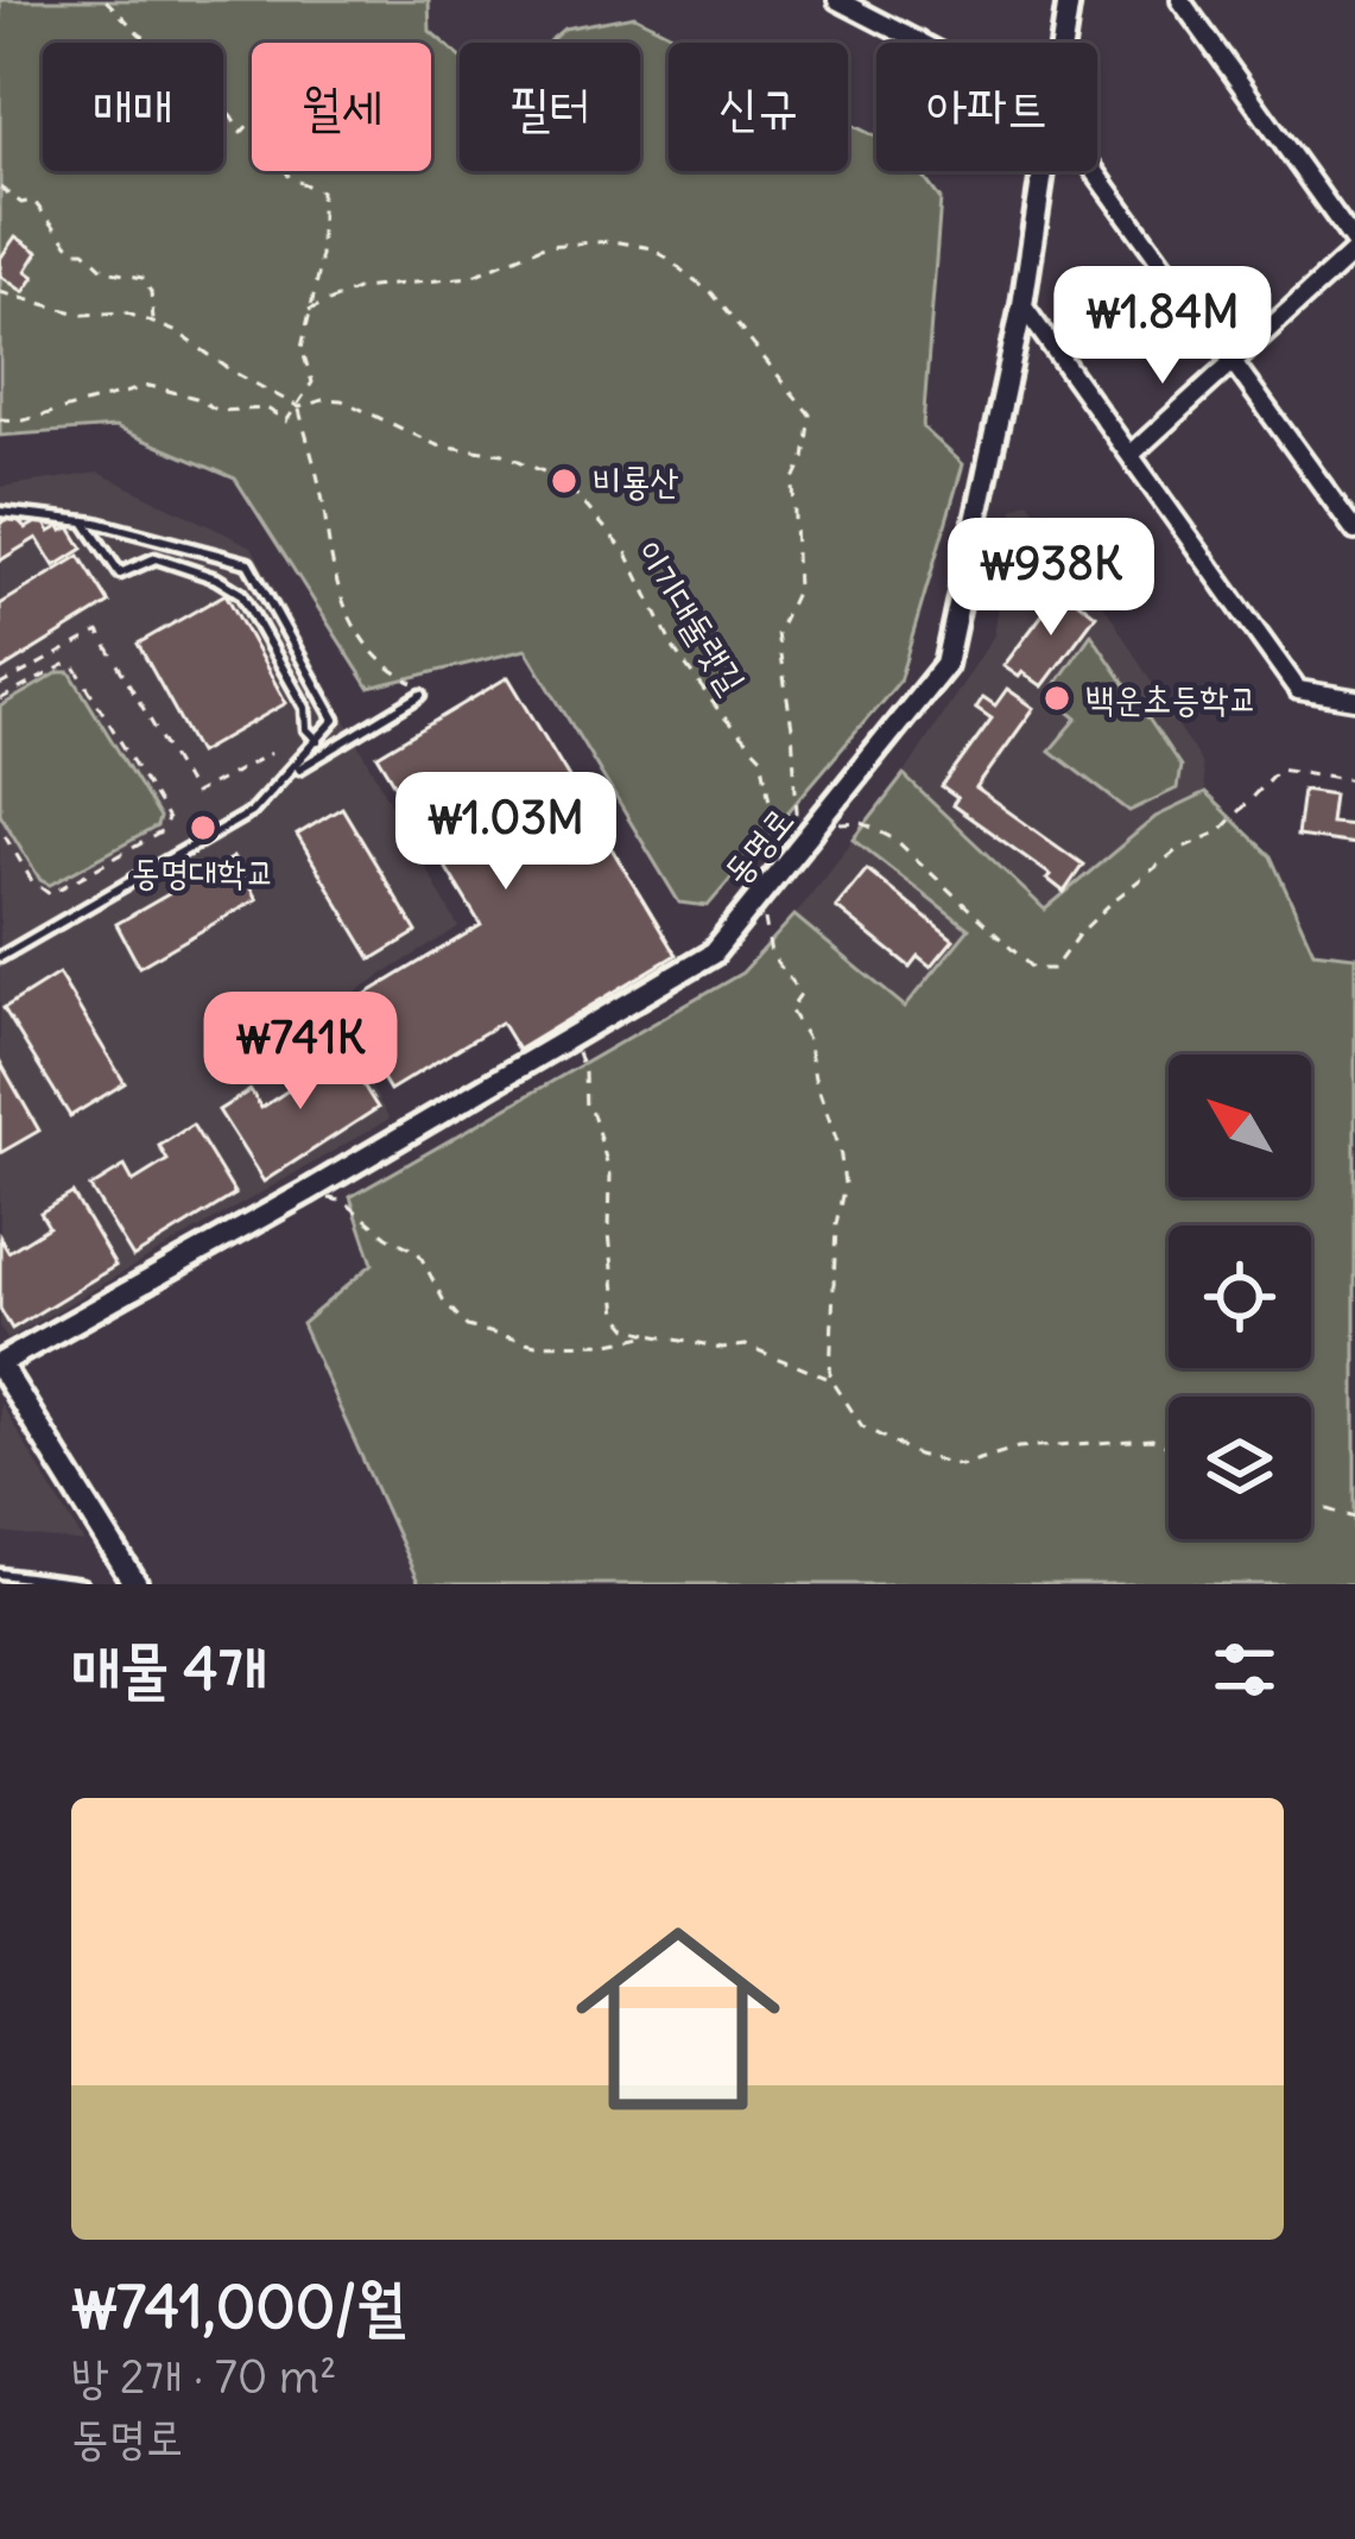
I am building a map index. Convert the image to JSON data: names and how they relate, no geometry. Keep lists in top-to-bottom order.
{
  "streets": {
    "street": ["동명로"],
    "path": ["이기대둘랫길"]
  },
  "crossings": [
    ["이기대둘랫길", "동명로"]
  ],
  "places": ["비룡산", "백운초등학교", "동명대학교"],
  "north": "top left",
  "page": {
    "chip": [
      "매매",
      "월세",
      "필터",
      "신규",
      "아파트"
    ],
    "price": [
      "₩1.84M",
      "₩938K",
      "₩1.03M",
      "₩741K"
    ],
    "heading": "매물 4개",
    "list": [
      {
        "name": "₩741,000/월",
        "note": "방 2개 · 70 m² · 동명로"
      }
    ]
  }
}
